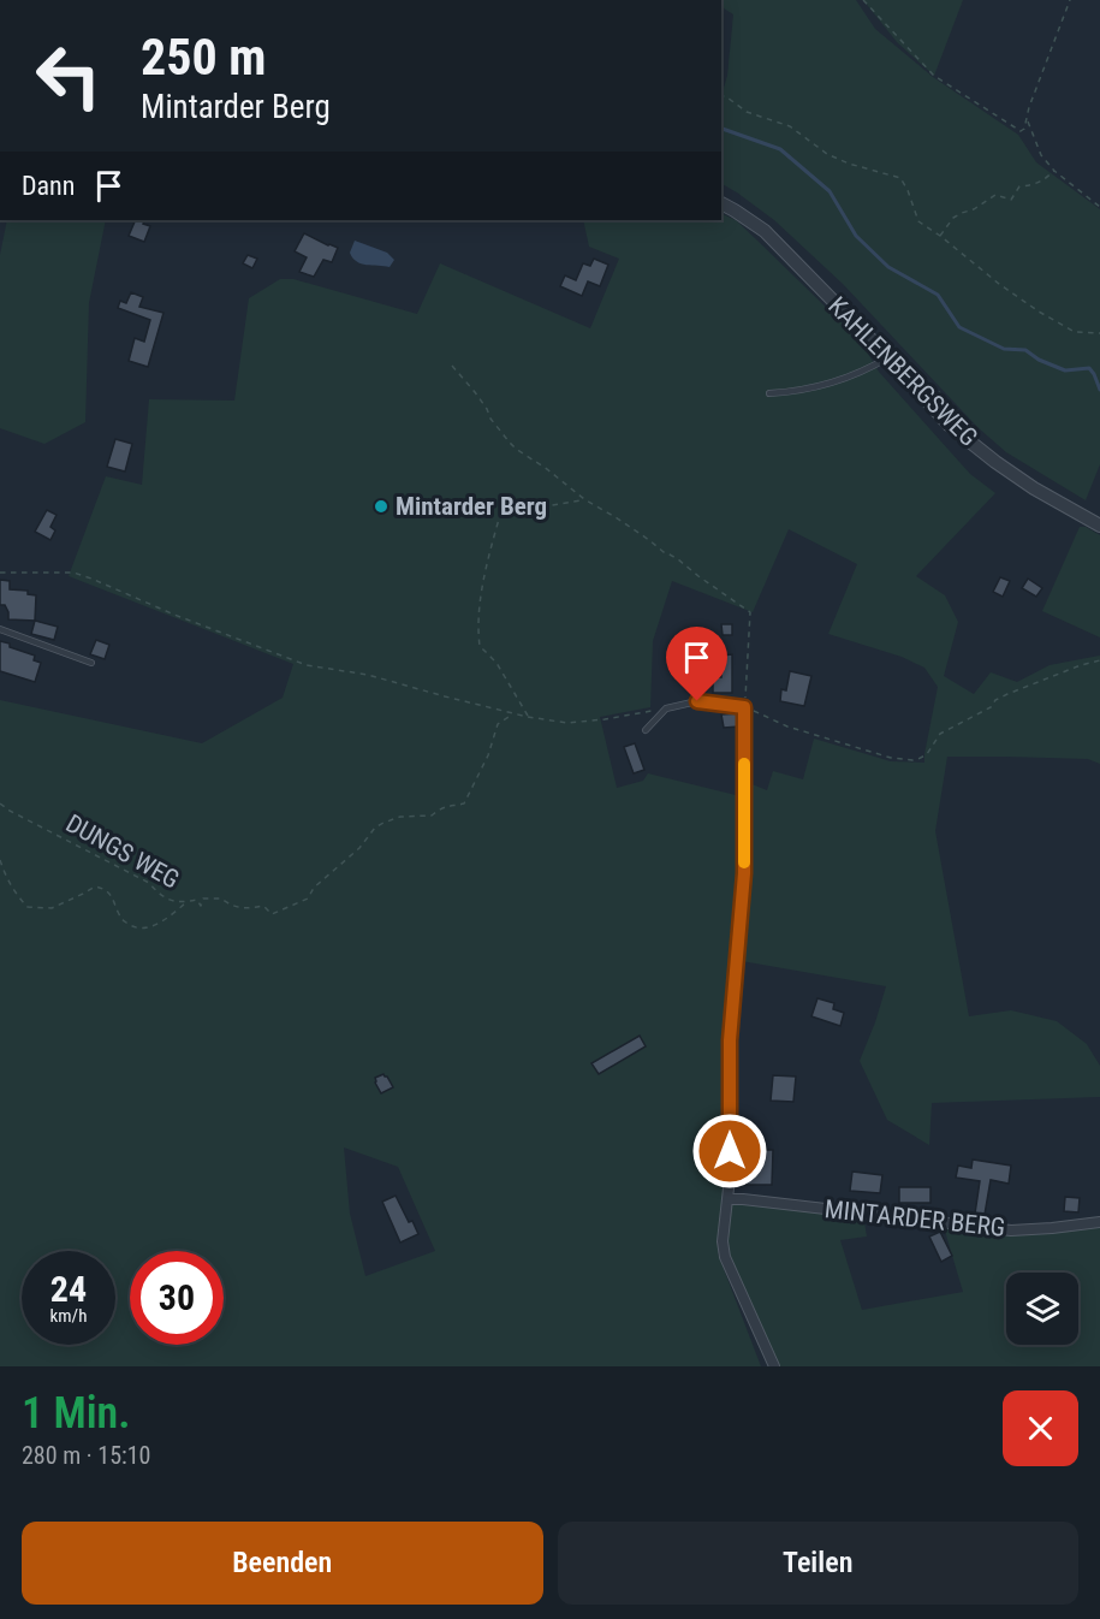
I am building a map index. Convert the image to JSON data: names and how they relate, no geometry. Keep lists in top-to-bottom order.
{
  "streets": {
    "street": ["KAHLENBERGSWEG", "MINTARDER BERG"],
    "path": ["DUNGS WEG"]
  },
  "places": ["Mintarder Berg"],
  "page": {
    "turn": ["250 m", "Mintarder Berg"],
    "then": "Dann",
    "speed": "24 km/h",
    "limit": "30",
    "heading": ["1 Min.", "280 m · 15:10"],
    "buttons": ["Beenden", "Teilen"]
  }
}
